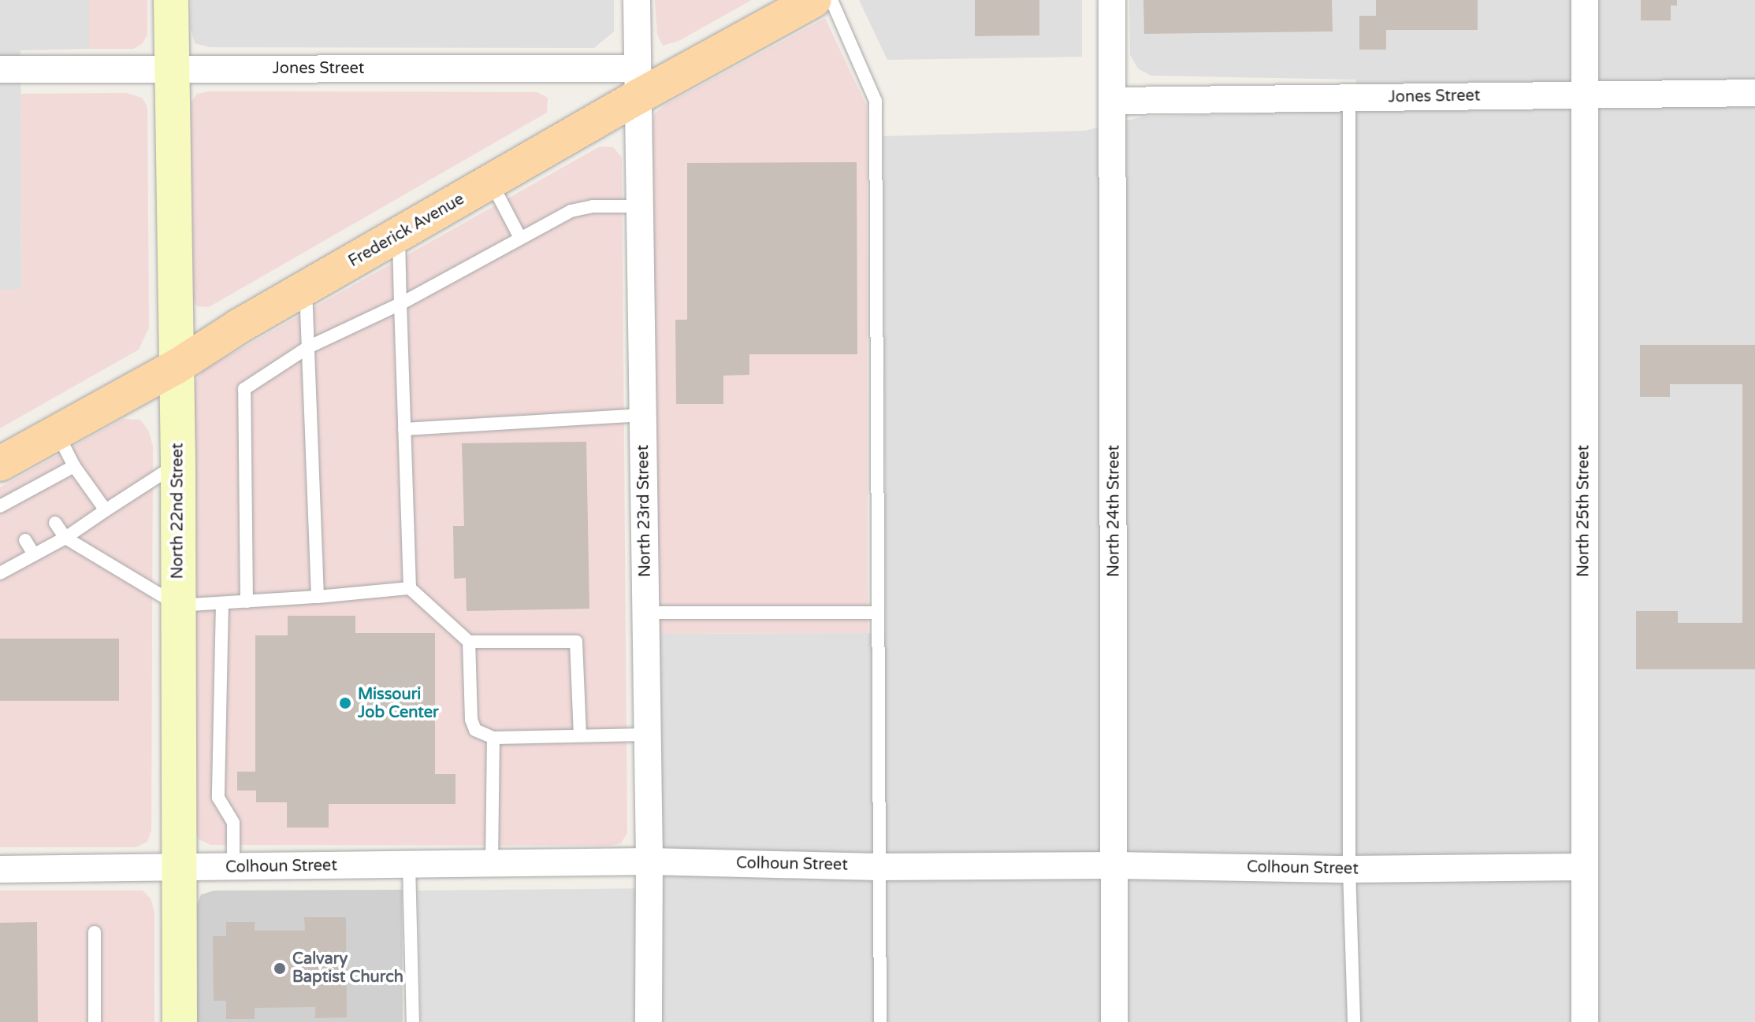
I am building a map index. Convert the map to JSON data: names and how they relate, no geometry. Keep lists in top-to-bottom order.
{
  "streets": {
    "main road": ["Frederick Avenue", "North 22nd Street"],
    "street": [
      "Jones Street",
      "North 23rd Street",
      "North 24th Street",
      "North 25th Street",
      "Colhoun Street"
    ]
  },
  "crossings": [
    ["Jones Street", "Frederick Avenue"],
    ["Jones Street", "North 22nd Street"],
    ["Jones Street", "North 23rd Street"],
    ["Jones Street", "North 24th Street"],
    ["Jones Street", "North 25th Street"],
    ["Frederick Avenue", "North 22nd Street"],
    ["Frederick Avenue", "North 23rd Street"],
    ["North 22nd Street", "Colhoun Street"],
    ["North 23rd Street", "Colhoun Street"],
    ["North 24th Street", "Colhoun Street"],
    ["North 25th Street", "Colhoun Street"]
  ],
  "places": ["Missouri Job Center", "Calvary Baptist Church"]
}
